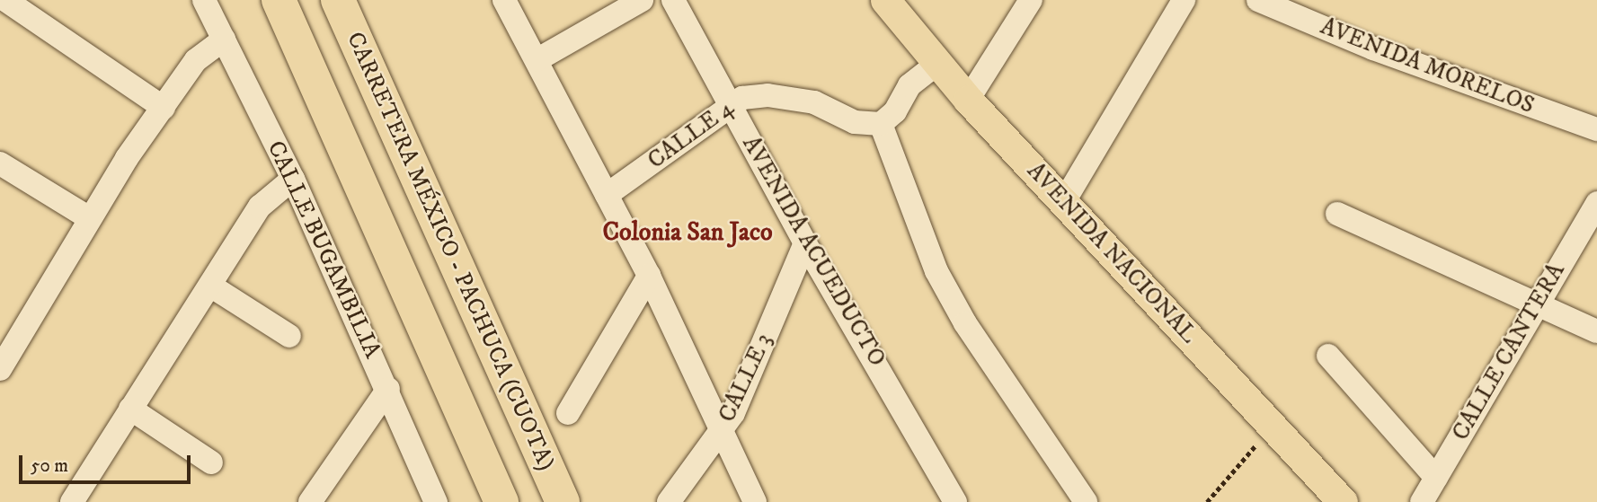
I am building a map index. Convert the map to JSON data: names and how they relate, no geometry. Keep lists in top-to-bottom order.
{
  "streets": {
    "highway": ["CARRETERA MÉXICO - PACHUCA (CUOTA)"],
    "main road": ["AVENIDA NACIONAL"],
    "street": [
      "AVENIDA MORELOS",
      "CALLE 4",
      "CALLE BUGAMBILIA",
      "AVENIDA ACUEDUCTO",
      "CALLE CANTERA",
      "CALLE 3"
    ]
  },
  "crossings": [
    ["CALLE 4", "AVENIDA ACUEDUCTO"],
    ["AVENIDA ACUEDUCTO", "CALLE 3"]
  ],
  "districts": ["Colonia San Jaco"],
  "scale_bar": "50 m"
}
